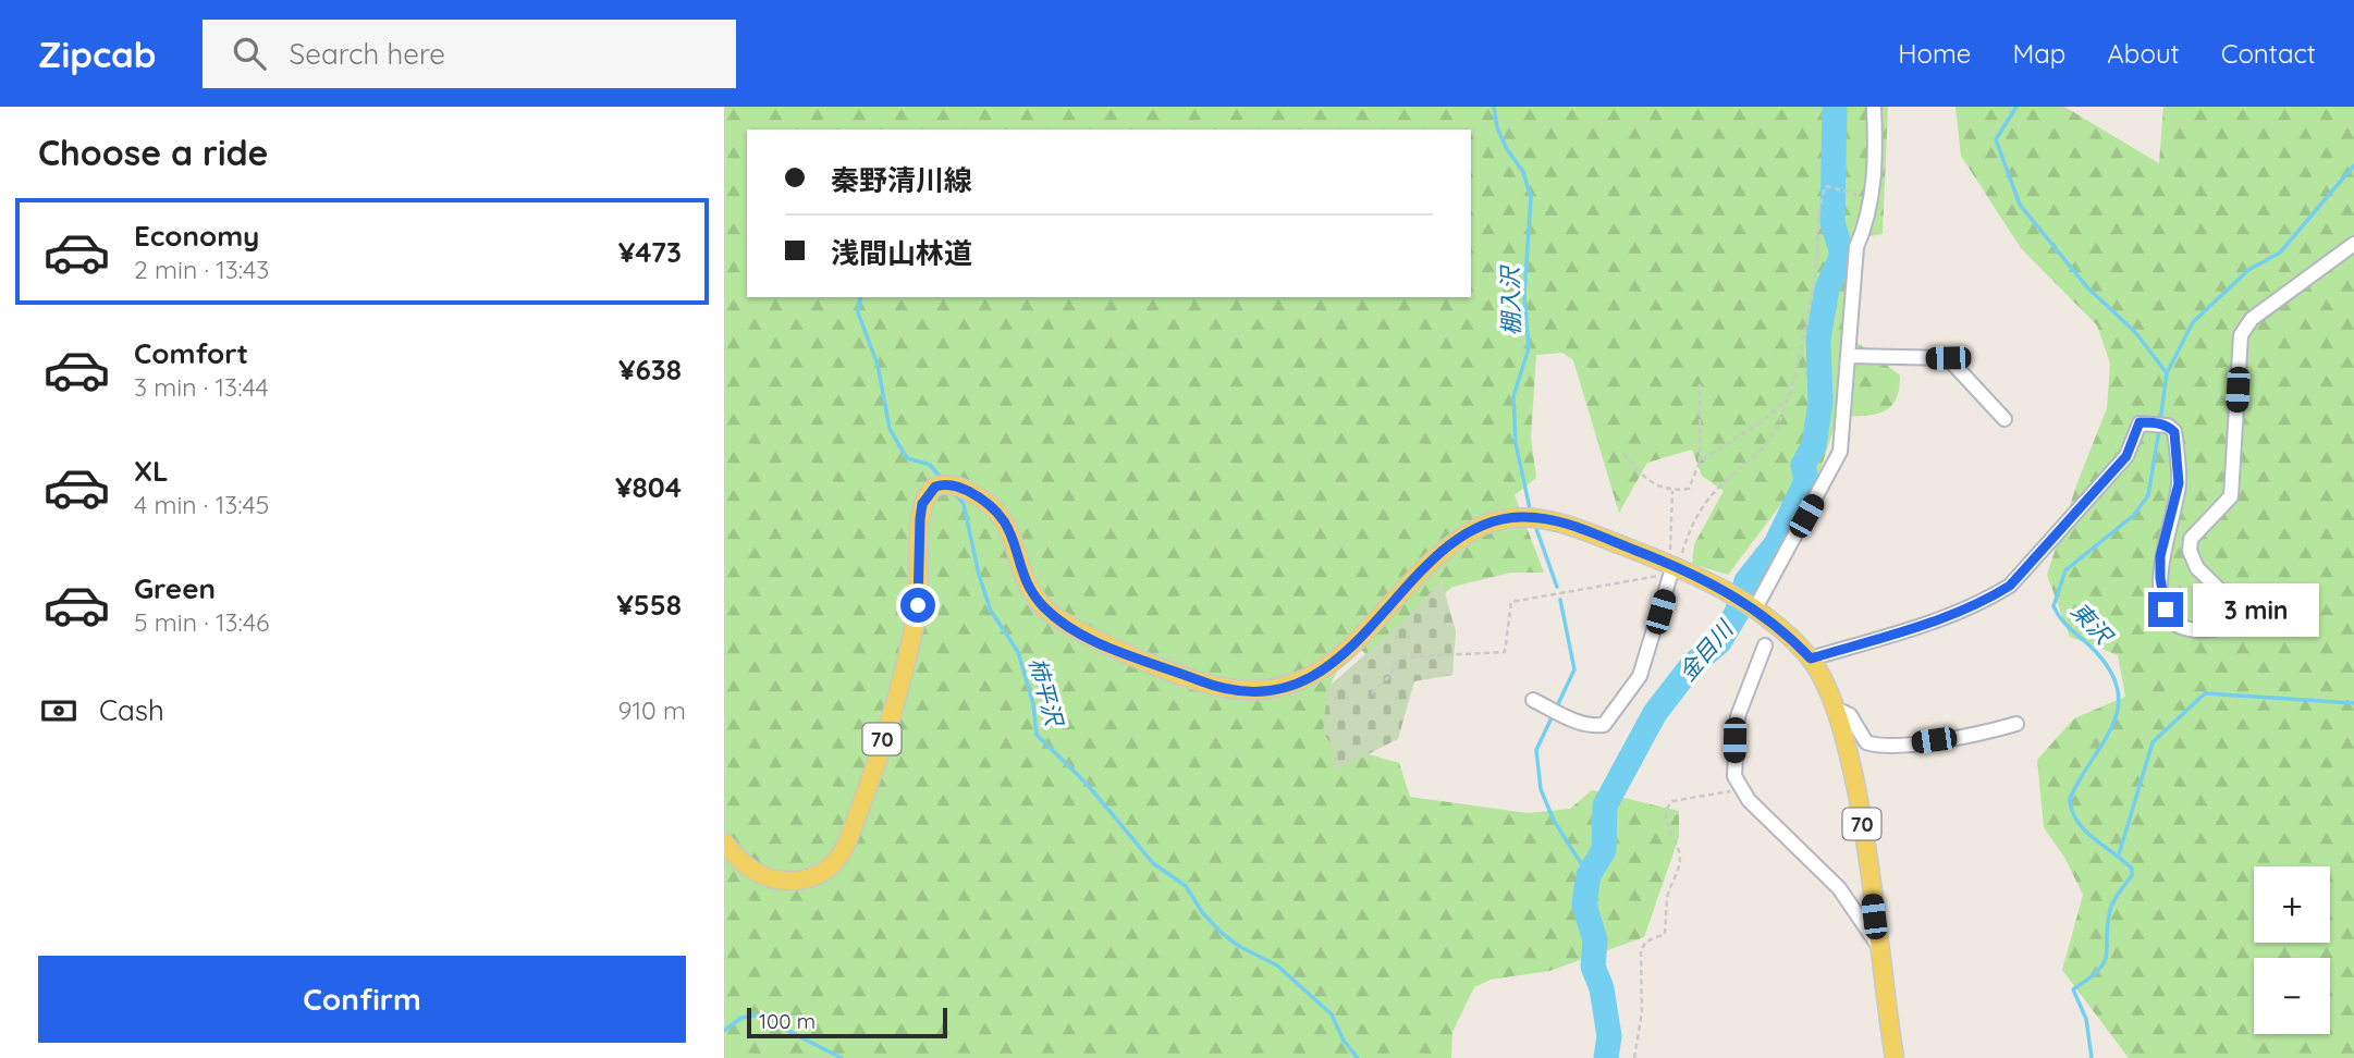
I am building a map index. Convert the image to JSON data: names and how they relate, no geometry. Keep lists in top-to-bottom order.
{
  "streets": {
    "main road": ["70"]
  },
  "water": [
    "棚入沢",
    "東沢",
    "金目川",
    "柿平沢"
  ],
  "scale_bar": "100 m",
  "page": {
    "header": "Zipcab",
    "search": "Search here",
    "nav": [
      "Home",
      "Map",
      "About",
      "Contact"
    ],
    "heading": "Choose a ride",
    "banner": ["秦野清川線", "浅間山林道"],
    "list": [
      {
        "name": "Economy",
        "note": "2 min · 13:43",
        "value": "¥473"
      },
      {
        "name": "Comfort",
        "note": "3 min · 13:44",
        "value": "¥638"
      },
      {
        "name": "XL",
        "note": "4 min · 13:45",
        "value": "¥804"
      },
      {
        "name": "Green",
        "note": "5 min · 13:46",
        "value": "¥558"
      }
    ],
    "bubble": "3 min",
    "pay": ["Cash", "910 m"],
    "map_buttons": ["+", "−"],
    "buttons": "Confirm",
    "scale": "100 m"
  }
}
